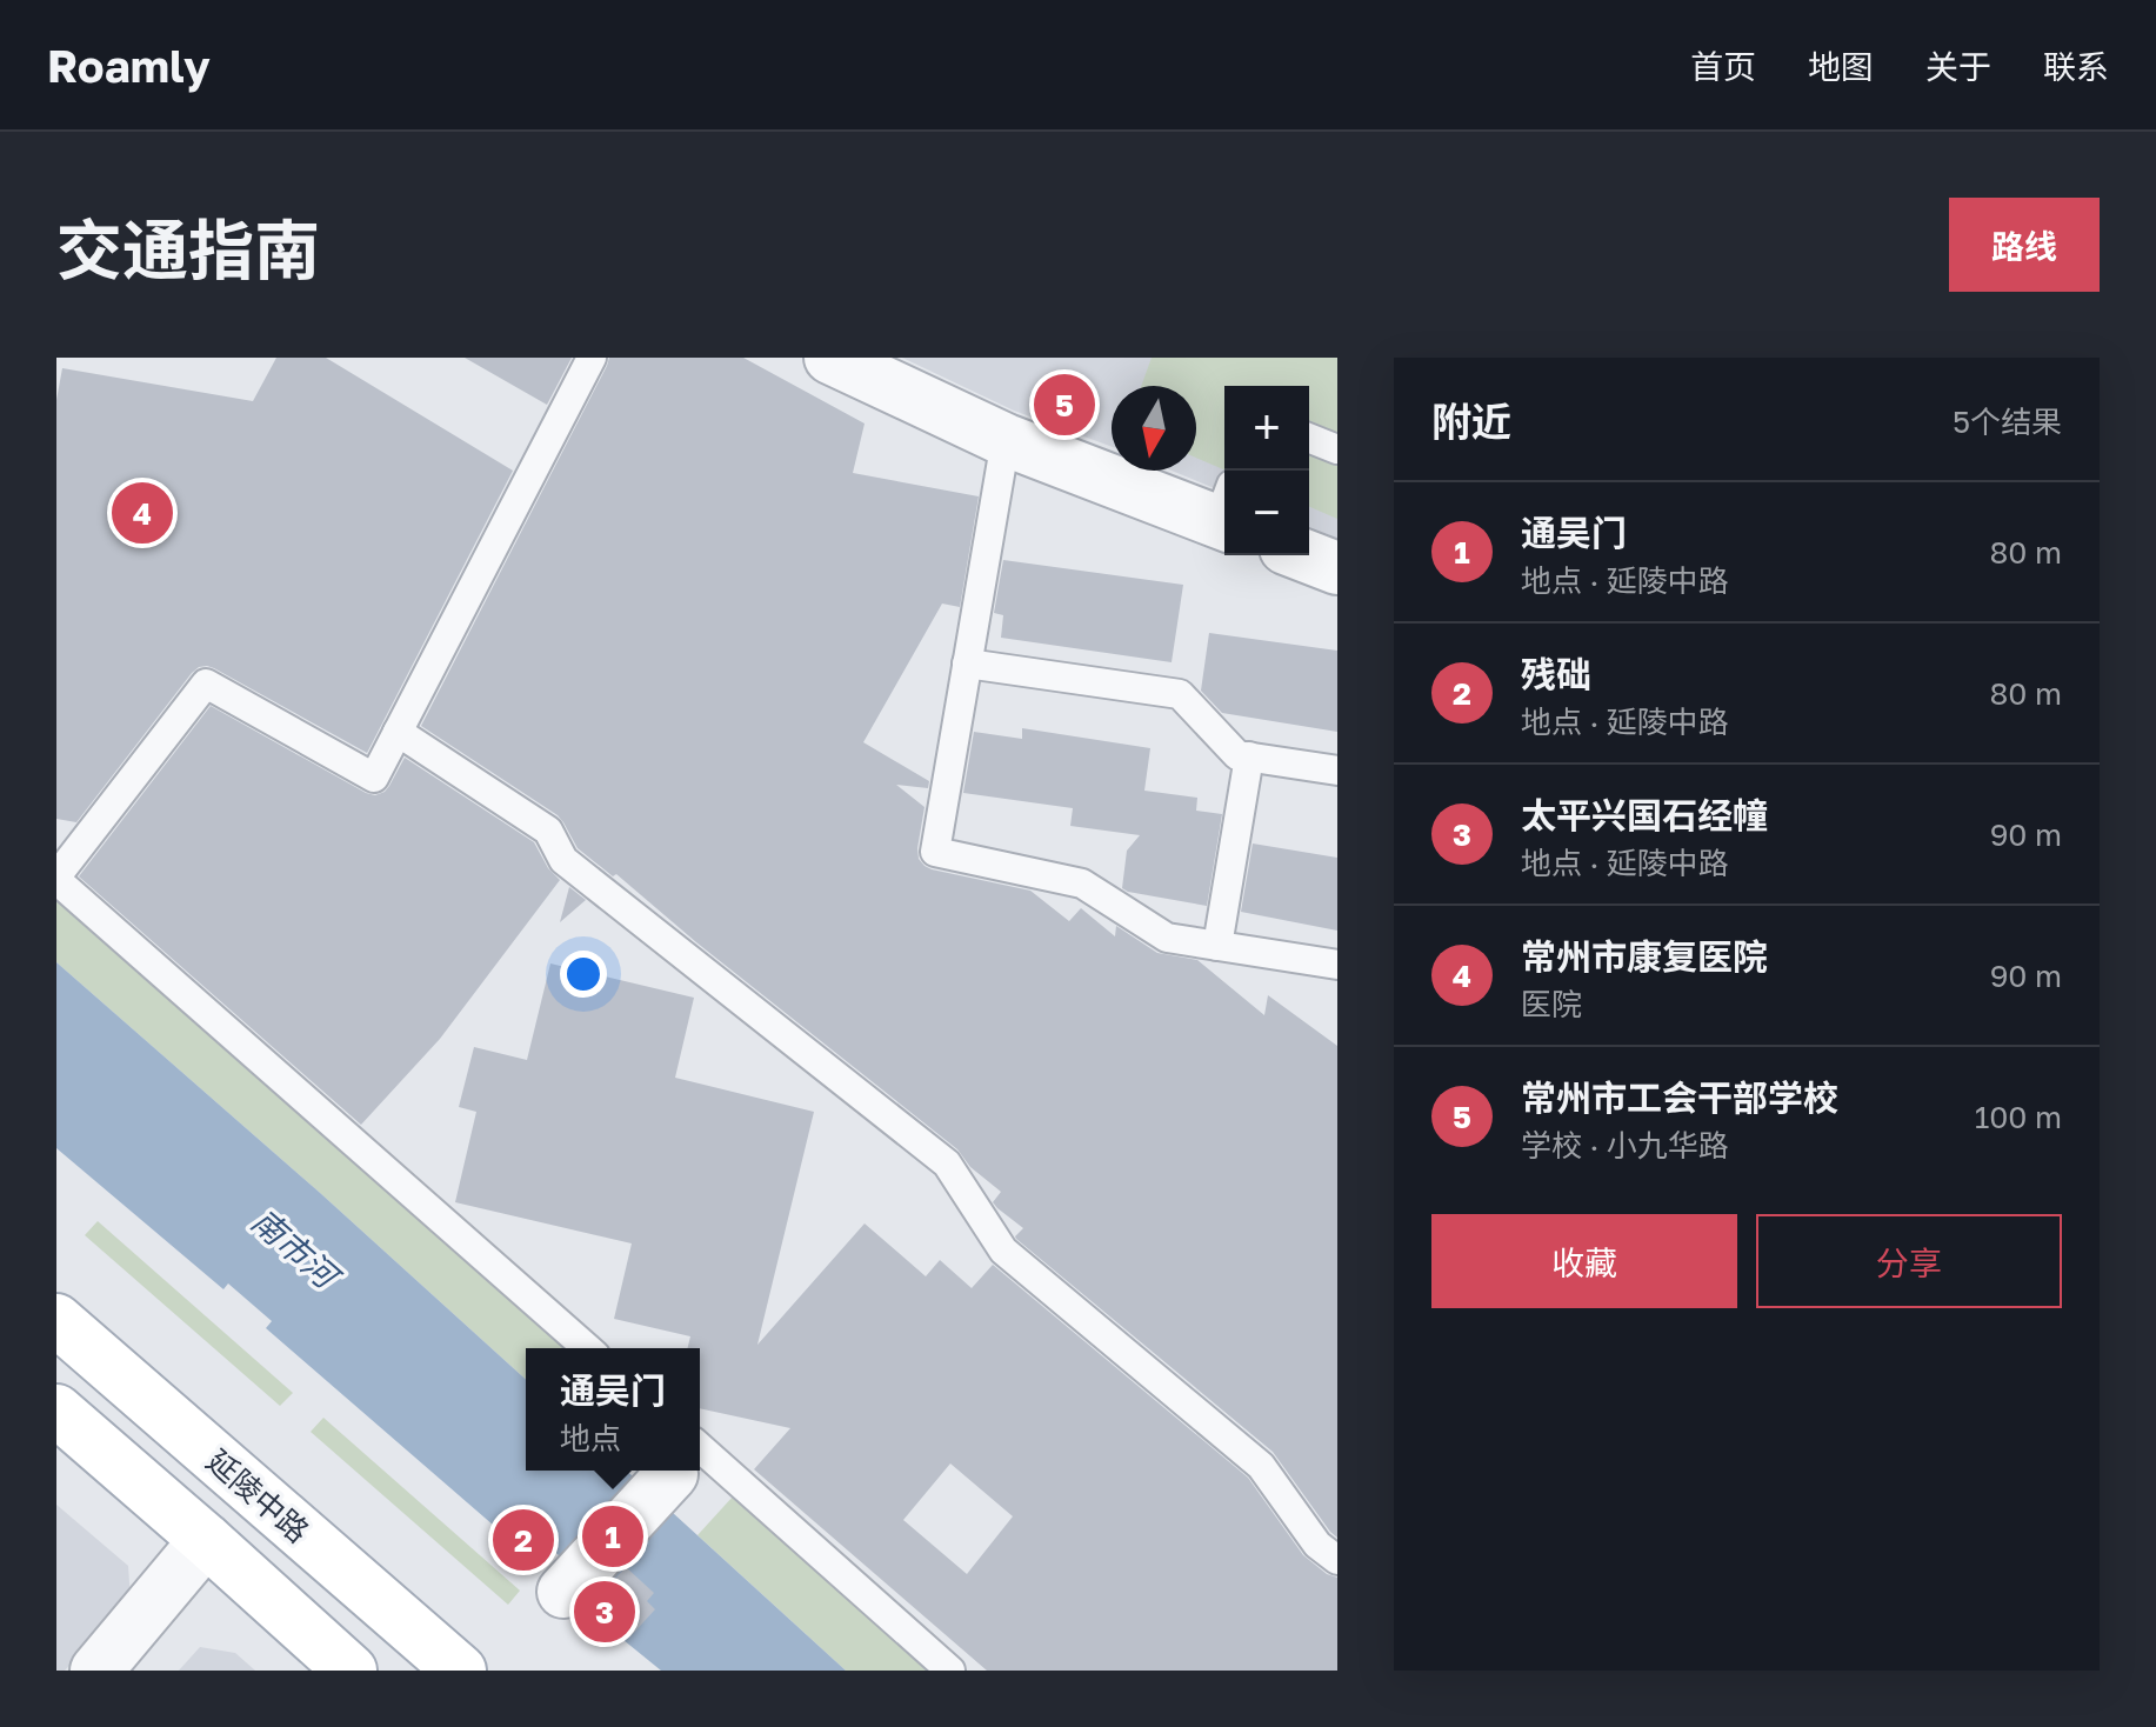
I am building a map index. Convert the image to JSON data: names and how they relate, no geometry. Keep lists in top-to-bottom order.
{
  "streets": {
    "main road": ["延陵中路"]
  },
  "water": ["南市河"],
  "north": "bottom",
  "page": {
    "header": "Roamly",
    "nav": [
      "首页",
      "地图",
      "关于",
      "联系"
    ],
    "title": "交通指南",
    "buttons": [
      "路线",
      ["收藏", "分享"]
    ],
    "heading": ["附近", "5个结果"],
    "pins": [
      "5",
      "4",
      "1",
      "2",
      "3"
    ],
    "map_buttons": ["+", "−"],
    "list": [
      {
        "mark": "1",
        "name": "通吴门",
        "note": "地点 · 延陵中路",
        "value": "80 m"
      },
      {
        "mark": "2",
        "name": "残础",
        "note": "地点 · 延陵中路",
        "value": "80 m"
      },
      {
        "mark": "3",
        "name": "太平兴国石经幢",
        "note": "地点 · 延陵中路",
        "value": "90 m"
      },
      {
        "mark": "4",
        "name": "常州市康复医院",
        "note": "医院",
        "value": "90 m"
      },
      {
        "mark": "5",
        "name": "常州市工会干部学校",
        "note": "学校 · 小九华路",
        "value": "100 m"
      }
    ],
    "popup": ["通吴门", "地点"]
  }
}
